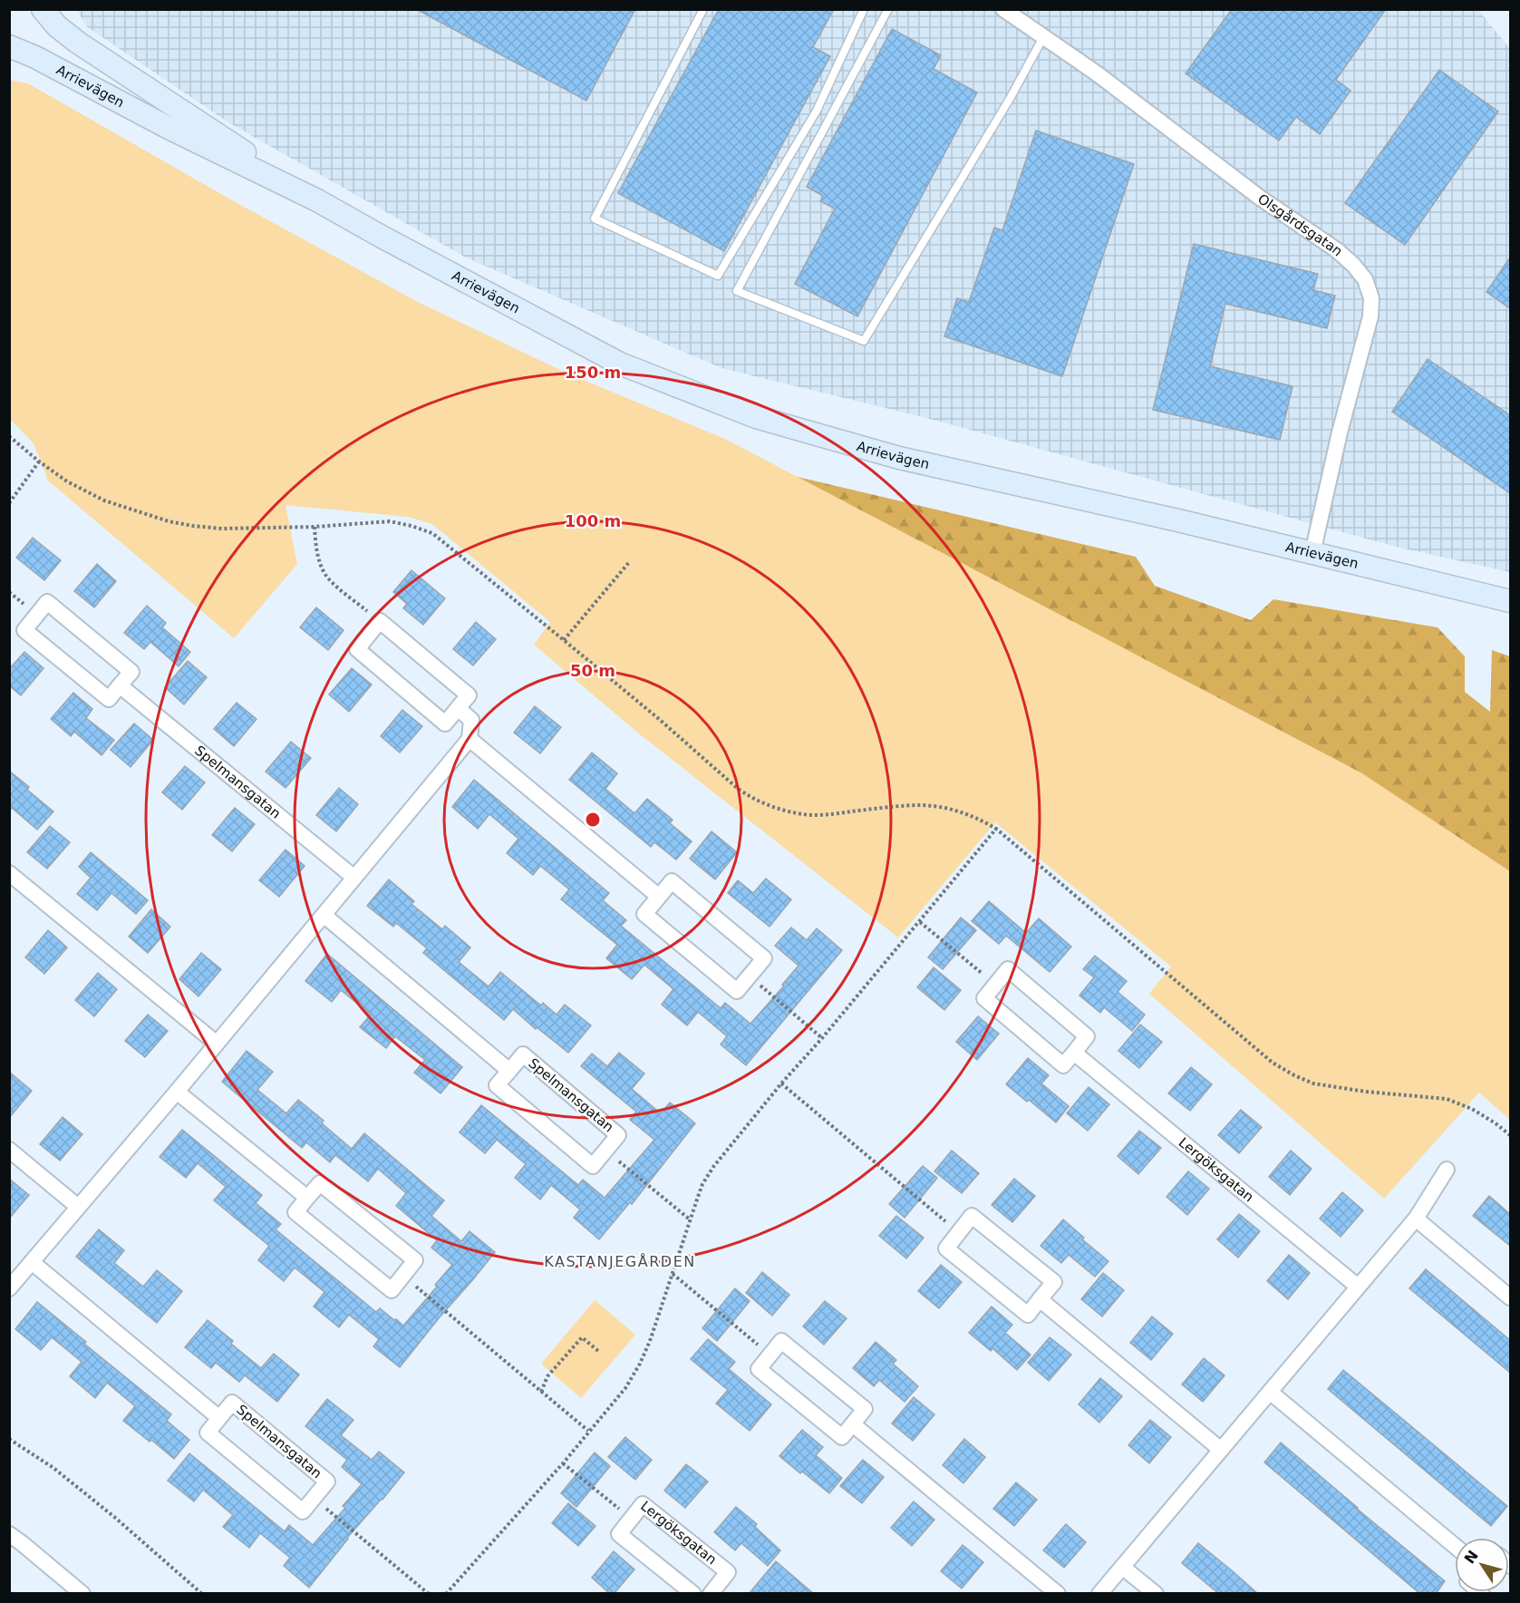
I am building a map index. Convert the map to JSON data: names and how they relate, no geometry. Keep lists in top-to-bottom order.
{
  "streets": {
    "main road": ["Arrievägen"],
    "street": ["Olsgårdsgatan", "Spelmansgatan", "Lergöksgatan"]
  },
  "crossings": [
    ["Arrievägen", "Olsgårdsgatan"]
  ],
  "districts": ["KASTANJEGÅRDEN"],
  "north": "top left",
  "rings": ["150 m", "100 m", "50 m"]
}
